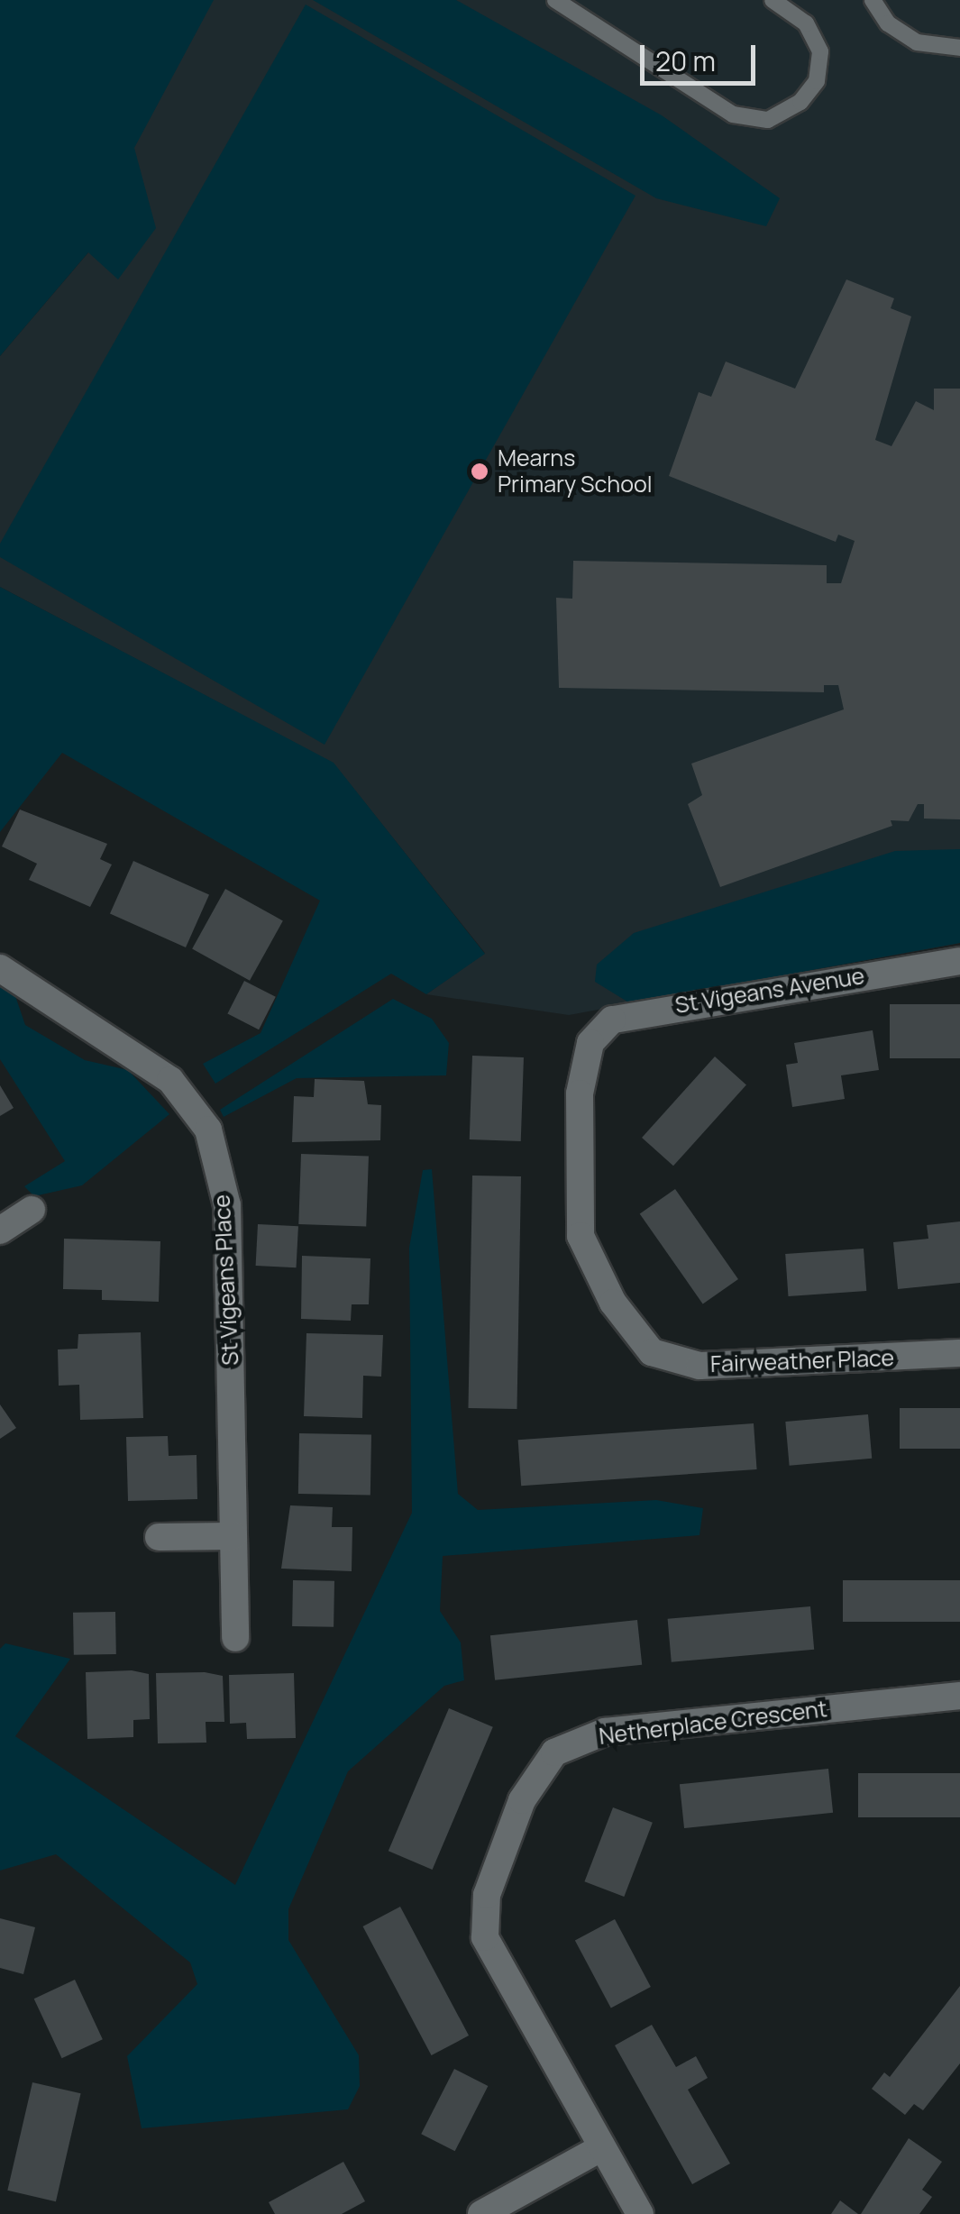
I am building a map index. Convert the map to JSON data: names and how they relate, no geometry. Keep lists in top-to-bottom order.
{
  "streets": {
    "street": [
      "St Vigeans Avenue",
      "St Vigeans Place",
      "Fairweather Place",
      "Netherplace Crescent"
    ]
  },
  "crossings": [
    ["St Vigeans Avenue", "Fairweather Place"]
  ],
  "places": ["Mearns Primary School"],
  "scale_bar": "20 m"
}
